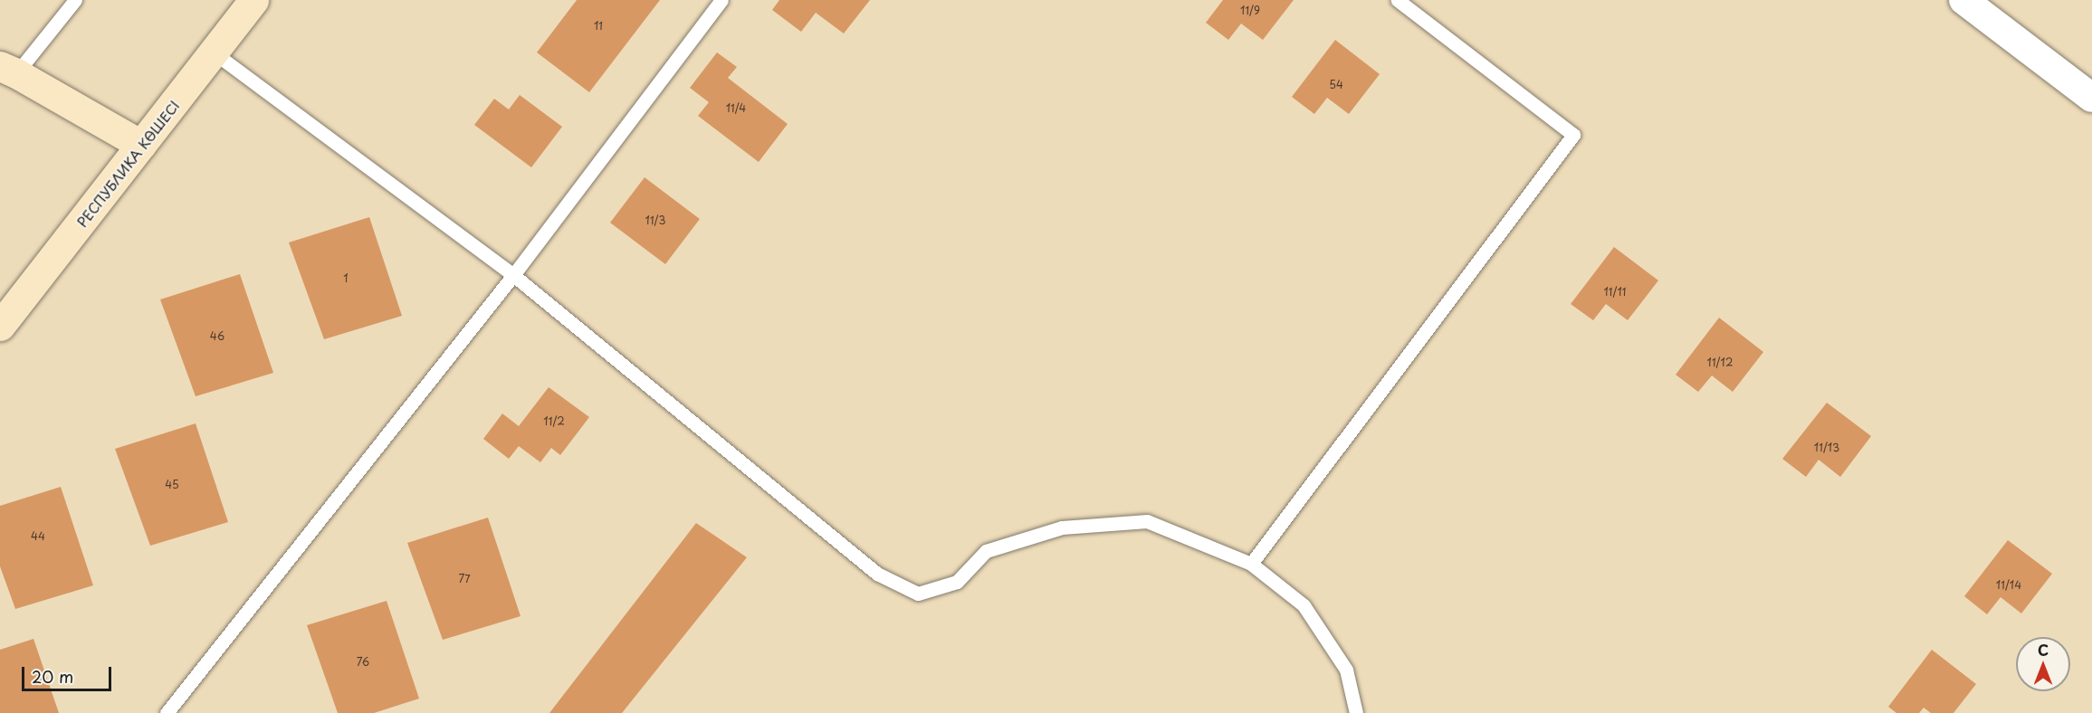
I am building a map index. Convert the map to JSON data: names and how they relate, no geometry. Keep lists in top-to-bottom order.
{
  "streets": {
    "main road": ["РЕСПУБЛИКА КӨШЕСІ"]
  },
  "house_numbers": [
    "11/9",
    "11",
    "54",
    "11/4",
    "11/3",
    "1",
    "11/11",
    "46",
    "11/12",
    "11/2",
    "11/13",
    "45",
    "44",
    "77",
    "11/14",
    "76"
  ],
  "scale_bar": "20 m",
  "north": "top"
}
